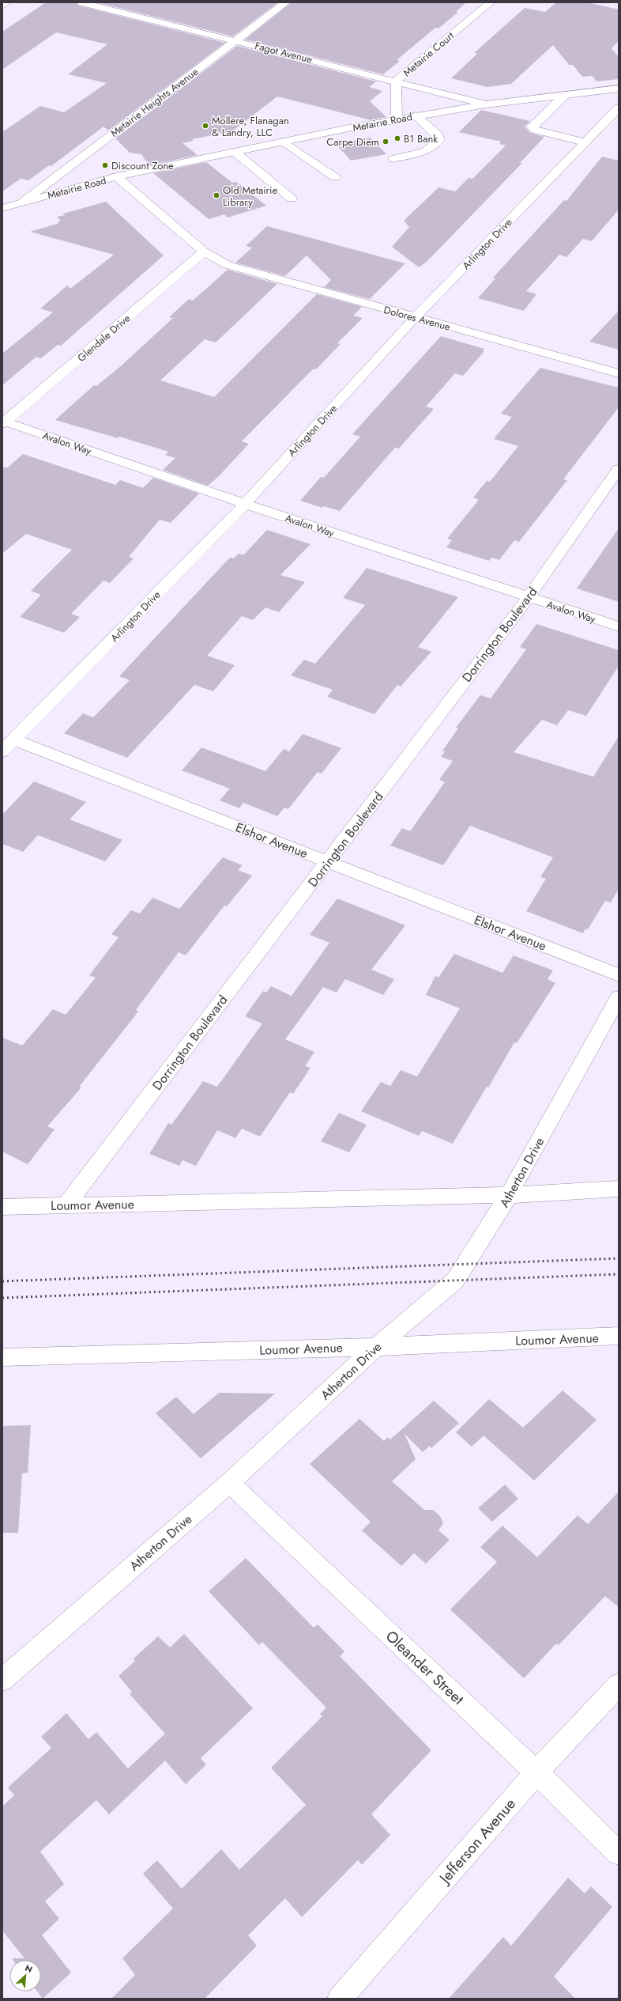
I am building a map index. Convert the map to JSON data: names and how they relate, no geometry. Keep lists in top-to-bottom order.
{
  "streets": {
    "street": [
      "Fagot Avenue",
      "Metairie Court",
      "Metairie Heights Avenue",
      "Metairie Road",
      "Arlington Drive",
      "Dolores Avenue",
      "Glendale Drive",
      "Avalon Way",
      "Dorrington Boulevard",
      "Elshor Avenue",
      "Atherton Drive",
      "Loumor Avenue",
      "Oleander Street",
      "Jefferson Avenue"
    ]
  },
  "crossings": [
    ["Fagot Avenue", "Metairie Court"],
    ["Fagot Avenue", "Metairie Heights Avenue"],
    ["Fagot Avenue", "Metairie Road"],
    ["Metairie Court", "Metairie Road"],
    ["Metairie Heights Avenue", "Metairie Road"],
    ["Arlington Drive", "Dolores Avenue"],
    ["Arlington Drive", "Avalon Way"],
    ["Arlington Drive", "Elshor Avenue"],
    ["Dolores Avenue", "Glendale Drive"],
    ["Glendale Drive", "Avalon Way"],
    ["Avalon Way", "Dorrington Boulevard"],
    ["Dorrington Boulevard", "Elshor Avenue"],
    ["Dorrington Boulevard", "Loumor Avenue"],
    ["Atherton Drive", "Loumor Avenue"],
    ["Atherton Drive", "Oleander Street"],
    ["Oleander Street", "Jefferson Avenue"]
  ],
  "places": [
    "Mollere, Flanagan & Landry, LLC",
    "B1 Bank",
    "Carpe Diem",
    "Discount Zone",
    "Old Metairie Library"
  ],
  "north": "top right"
}
